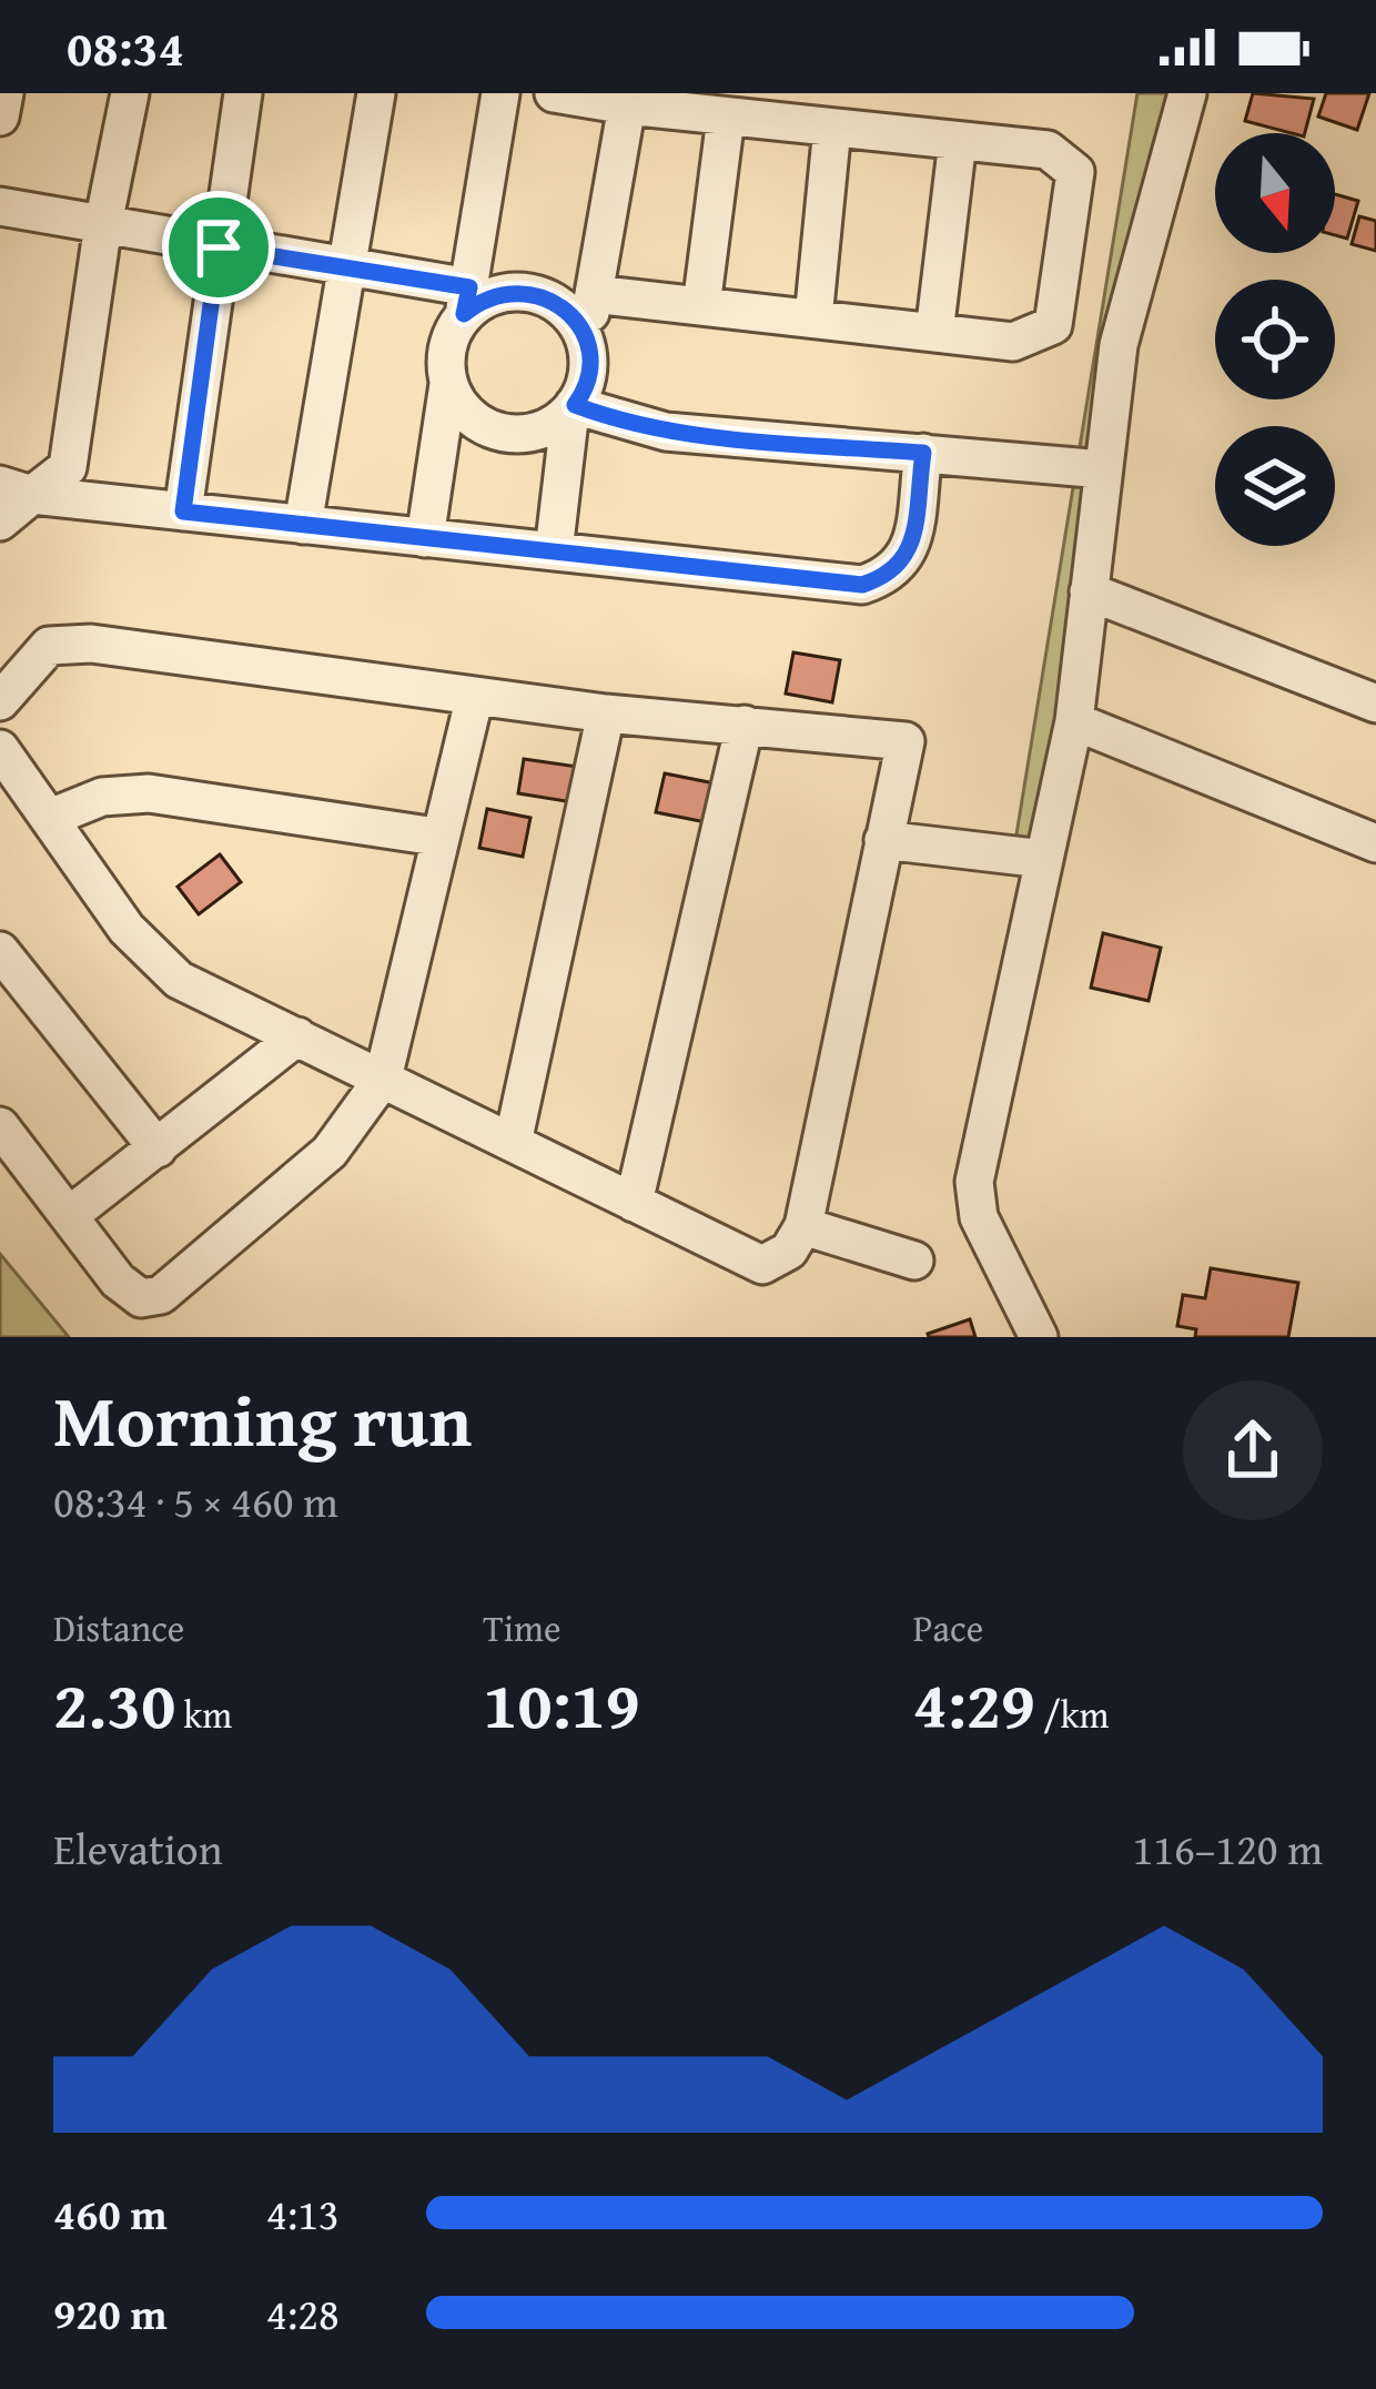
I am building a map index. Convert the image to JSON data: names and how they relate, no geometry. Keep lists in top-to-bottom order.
{
  "north": "bottom",
  "page": {
    "status": "08:34",
    "heading": ["Morning run", "08:34 · 5 × 460 m"],
    "stats": [
      ["Distance", "2.30 km"],
      ["Time", "10:19"],
      ["Pace", "4:29 /km"]
    ],
    "chart": ["Elevation", "116–120 m"],
    "list": [
      {
        "name": "460 m",
        "note": "4:13"
      },
      {
        "name": "920 m",
        "note": "4:28"
      }
    ]
  }
}
